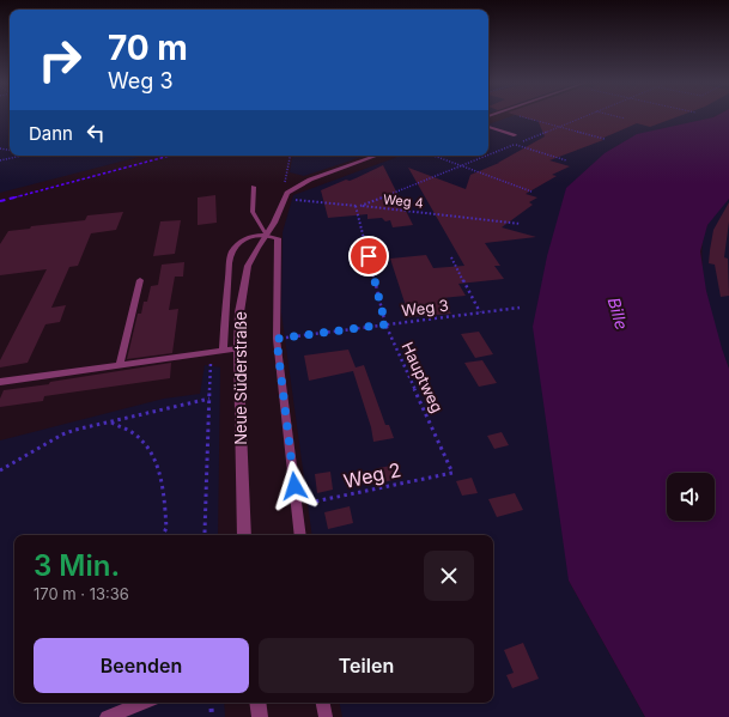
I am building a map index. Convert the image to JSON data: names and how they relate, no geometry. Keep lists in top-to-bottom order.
{
  "streets": {
    "street": ["Neue Süderstraße"],
    "path": [
      "Weg 4",
      "Weg 3",
      "Hauptweg",
      "Weg 2"
    ]
  },
  "crossings": [
    ["Weg 4", "Hauptweg"],
    ["Weg 4", "Neue Süderstraße"],
    ["Weg 3", "Hauptweg"],
    ["Hauptweg", "Weg 2"]
  ],
  "water": ["Bille"],
  "page": {
    "turn": ["70 m", "Weg 3"],
    "then": "Dann",
    "heading": ["3 Min.", "170 m · 13:36"],
    "buttons": ["Beenden", "Teilen"]
  }
}
